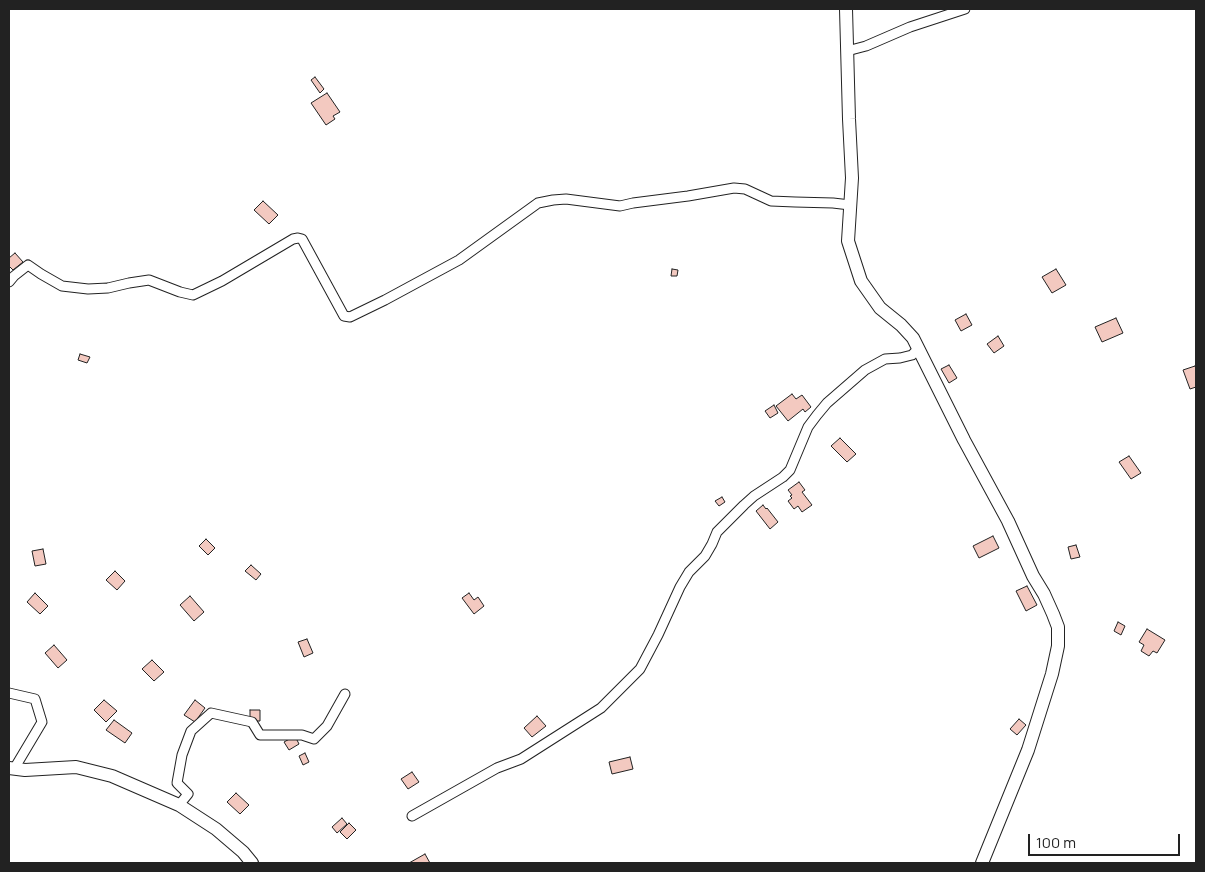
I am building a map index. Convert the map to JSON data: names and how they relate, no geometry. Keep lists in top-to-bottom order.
{
  "scale_bar": "100 m"
}
